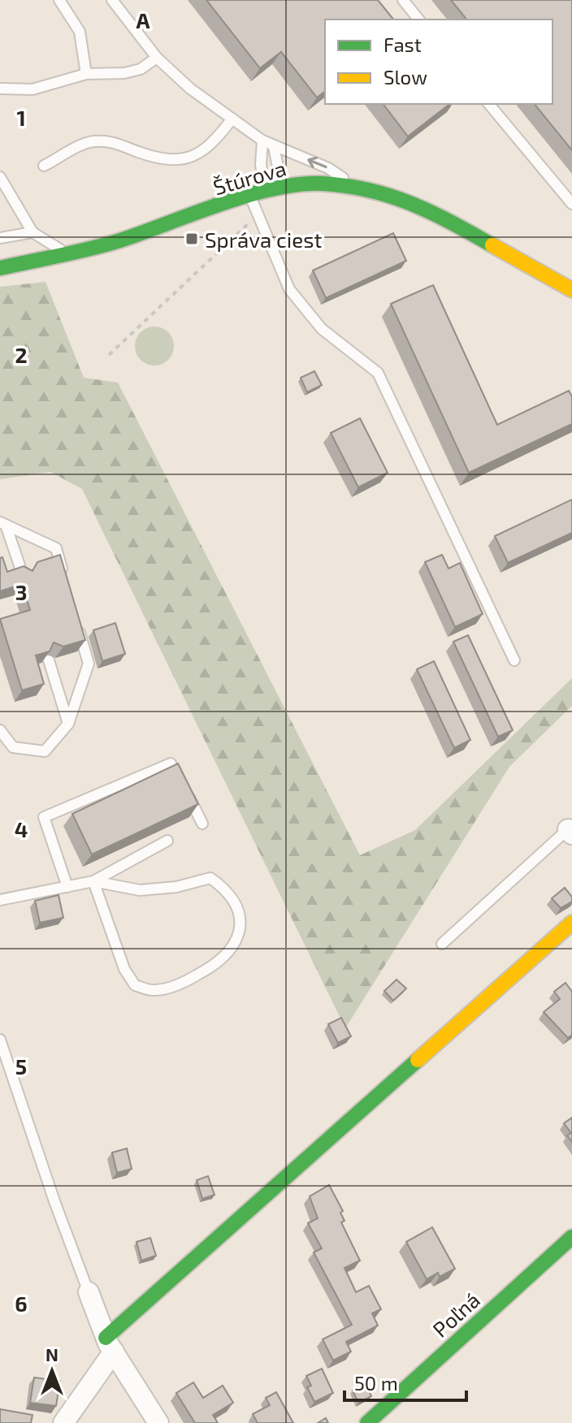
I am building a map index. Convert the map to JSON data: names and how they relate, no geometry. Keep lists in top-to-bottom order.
{
  "streets": {
    "street": ["Štúrova", "Poľná"]
  },
  "places": {
    "transit": ["Správa ciest"]
  },
  "legend": ["Fast", "Slow"],
  "scale_bar": "50 m",
  "north": "top",
  "grid": {
    "columns": ["A"],
    "rows": [
      "1",
      "2",
      "3",
      "4",
      "5",
      "6"
    ]
  }
}
